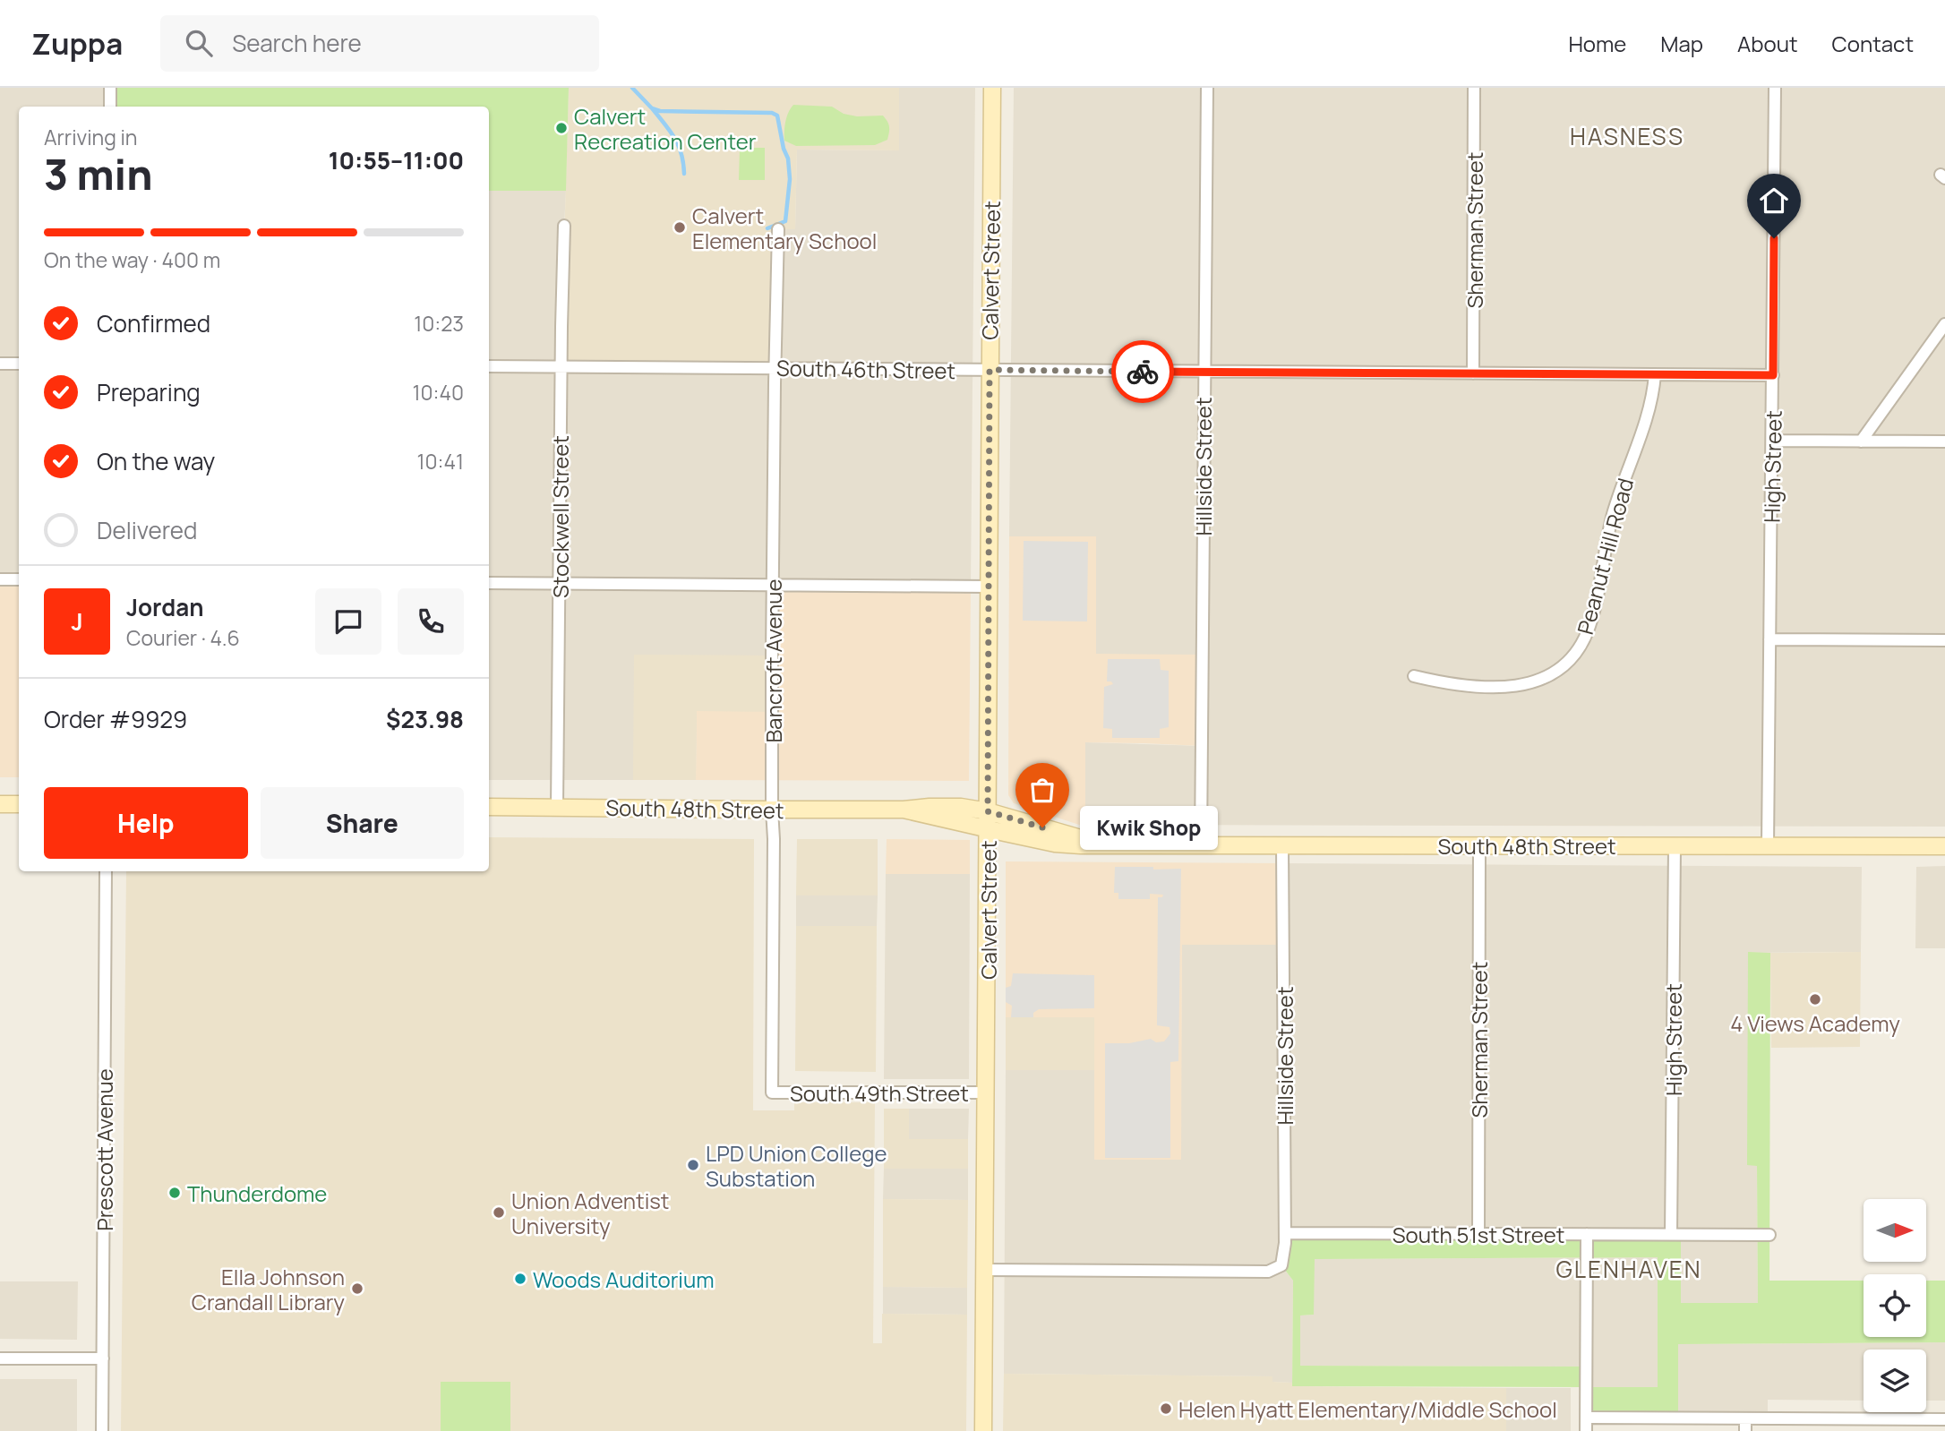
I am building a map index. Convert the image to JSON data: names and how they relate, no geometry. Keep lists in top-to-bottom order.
{
  "streets": {
    "main road": ["Calvert Street", "South 48th Street"],
    "street": [
      "Sherman Street",
      "South 46th Street",
      "Hillside Street",
      "High Street",
      "Stockwell Street",
      "Peanut Hill Road",
      "Bancroft Avenue",
      "South 49th Street",
      "Prescott Avenue",
      "South 51st Street"
    ]
  },
  "crossings": [
    ["Sherman Street", "South 46th Street"],
    ["Sherman Street", "South 48th Street"],
    ["Sherman Street", "South 51st Street"],
    ["Calvert Street", "South 46th Street"],
    ["Calvert Street", "Hillside Street"],
    ["Calvert Street", "South 48th Street"],
    ["Calvert Street", "South 49th Street"],
    ["South 46th Street", "Hillside Street"],
    ["South 46th Street", "High Street"],
    ["South 46th Street", "Stockwell Street"],
    ["South 46th Street", "Peanut Hill Road"],
    ["South 46th Street", "Bancroft Avenue"],
    ["Hillside Street", "South 48th Street"],
    ["Hillside Street", "South 51st Street"],
    ["High Street", "South 48th Street"],
    ["High Street", "South 51st Street"],
    ["Stockwell Street", "South 48th Street"],
    ["Bancroft Avenue", "South 48th Street"],
    ["Bancroft Avenue", "South 49th Street"]
  ],
  "districts": ["HASNESS", "GLENHAVEN"],
  "places": [
    "Calvert Recreation Center",
    "Calvert Elementary School",
    "Kwik Shop",
    "4 Views Academy",
    "LPD Union College Substation",
    "Thunderdome",
    "Union Adventist University",
    "Woods Auditorium",
    "Ella Johnson Crandall Library",
    "Helen Hyatt Elementary/Middle School"
  ],
  "north": "right",
  "page": {
    "header": "Zuppa",
    "search": "Search here",
    "nav": [
      "Home",
      "Map",
      "About",
      "Contact"
    ],
    "heading": ["3 min", "Arriving in", "10:55–11:00"],
    "panel": [
      "Jordan",
      "Courier · 4.6",
      "Order #9929",
      "$23.98"
    ],
    "bar": "On the way · 400 m",
    "list": [
      ["Confirmed", "10:23"],
      ["Preparing", "10:40"],
      ["On the way", "10:41"],
      "Delivered"
    ],
    "round": "J",
    "buttons": ["Help", "Share"],
    "bubble": "Kwik Shop"
  }
}
